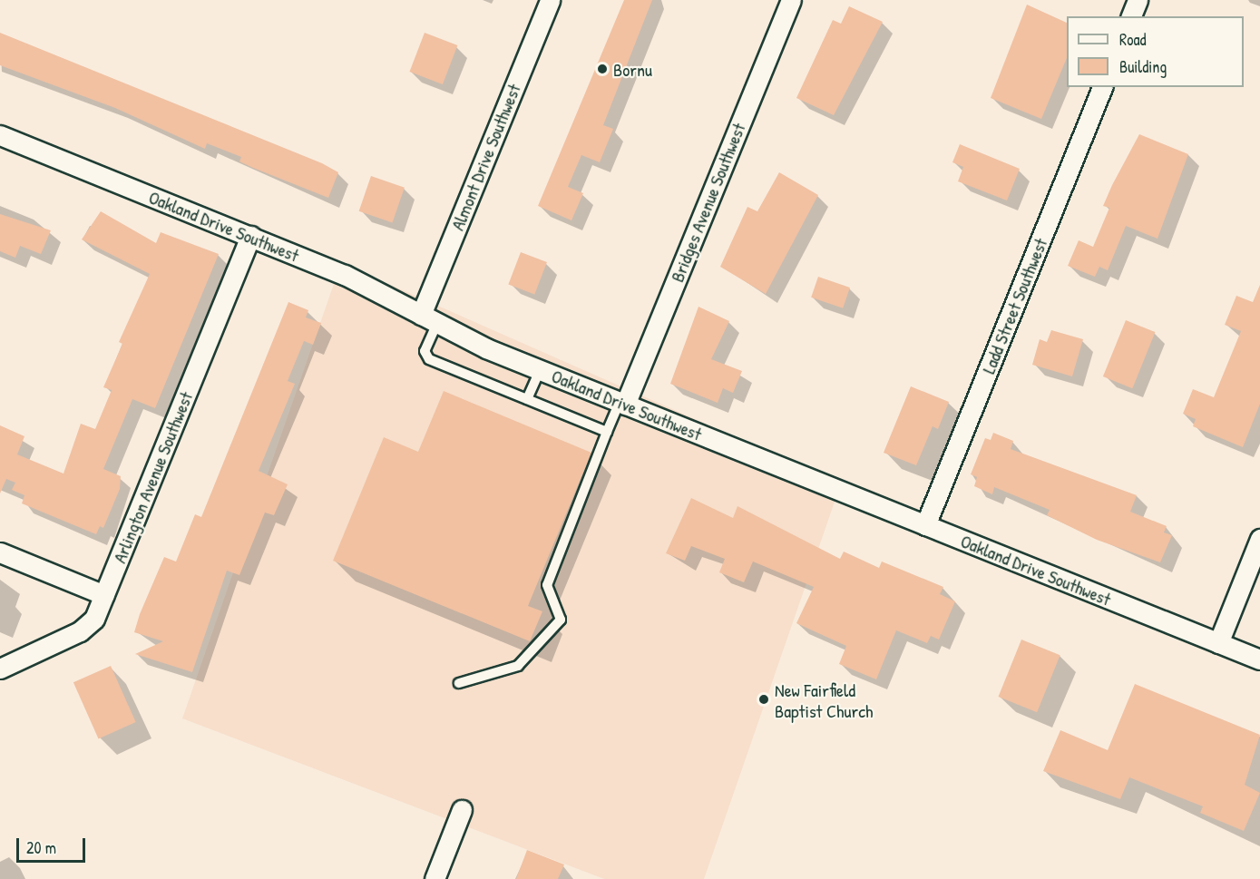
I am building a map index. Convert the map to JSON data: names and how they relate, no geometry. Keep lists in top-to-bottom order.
{
  "streets": {
    "street": [
      "Almont Drive Southwest",
      "Bridges Avenue Southwest",
      "Oakland Drive Southwest",
      "Ladd Street Southwest",
      "Arlington Avenue Southwest"
    ]
  },
  "crossings": [
    ["Almont Drive Southwest", "Oakland Drive Southwest"],
    ["Bridges Avenue Southwest", "Oakland Drive Southwest"],
    ["Oakland Drive Southwest", "Ladd Street Southwest"],
    ["Oakland Drive Southwest", "Arlington Avenue Southwest"]
  ],
  "places": ["Bornu", "New Fairfield Baptist Church"],
  "legend": ["Road", "Building"],
  "scale_bar": "20 m"
}
